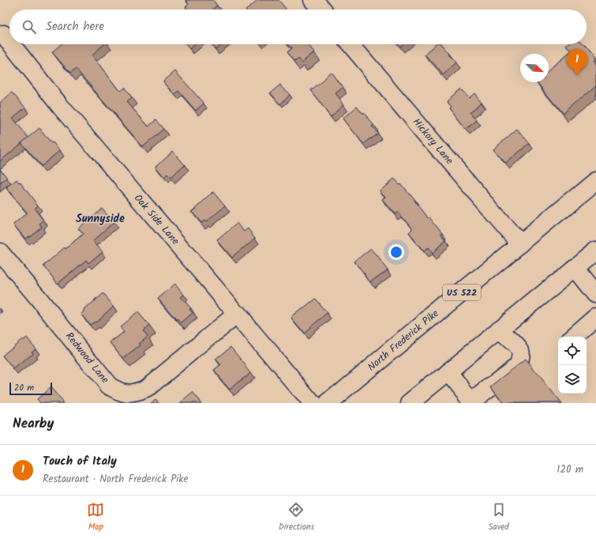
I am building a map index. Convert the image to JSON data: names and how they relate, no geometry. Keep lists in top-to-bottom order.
{
  "streets": {
    "street": [
      "Hickory Lane",
      "Oak Side Lane",
      "US 522",
      "North Frederick Pike",
      "Redwood Lane"
    ]
  },
  "crossings": [
    ["Hickory Lane", "North Frederick Pike"],
    ["Oak Side Lane", "Redwood Lane"]
  ],
  "districts": ["Sunnyside"],
  "scale_bar": "20 m",
  "north": "bottom right",
  "page": {
    "search": "Search here",
    "pins": "1",
    "scale": "20 m",
    "heading": "Nearby",
    "list": [
      {
        "mark": "1",
        "name": "Touch of Italy",
        "note": "Restaurant · North Frederick Pike",
        "value": "120 m"
      }
    ],
    "nav": ["Map", "Directions", "Saved"]
  }
}
